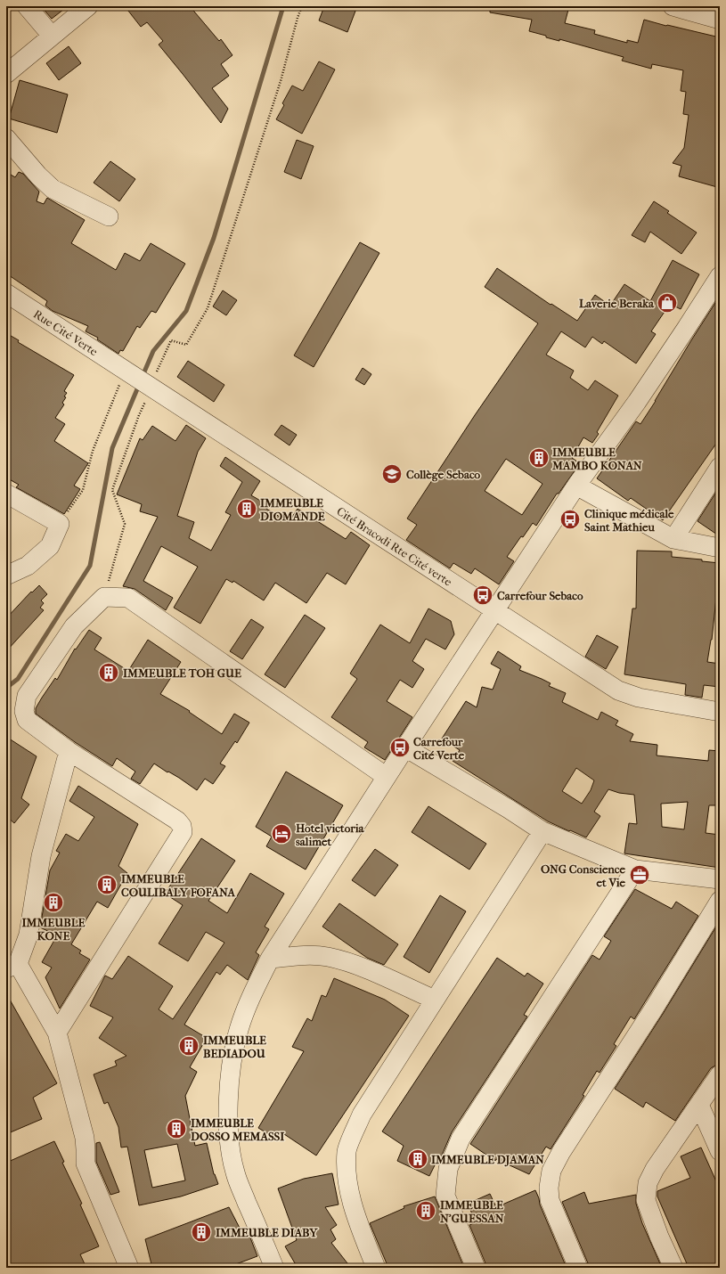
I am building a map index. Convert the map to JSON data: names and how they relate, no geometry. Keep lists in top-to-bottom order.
{
  "streets": {
    "street": ["Rue Cité Verte", "Cité Bracodi Rte Cité verte"]
  },
  "crossings": [
    ["Rue Cité Verte", "Cité Bracodi Rte Cité verte"]
  ],
  "places": {
    "shop": ["Laverie Beraka"],
    "building": [
      "IMMEUBLE MAMBO KONAN",
      "IMMEUBLE DIOMANDE",
      "IMMEUBLE TOH GUE",
      "IMMEUBLE COULIBALY FOFANA",
      "IMMEUBLE KONE",
      "IMMEUBLE BEDIADOU",
      "IMMEUBLE DOSSO MEMASSI",
      "IMMEUBLE DJAMAN",
      "IMMEUBLE N'GUESSAN",
      "IMMEUBLE DIABY"
    ],
    "school or university": ["Collège Sebaco"],
    "bus stop": ["Clinique médicale Saint Mathieu", "Carrefour Sebaco", "Carrefour Cité Verte"],
    "hotel": ["Hotel victoria salimet"],
    "office": ["ONG Conscience et Vie"]
  }
}
